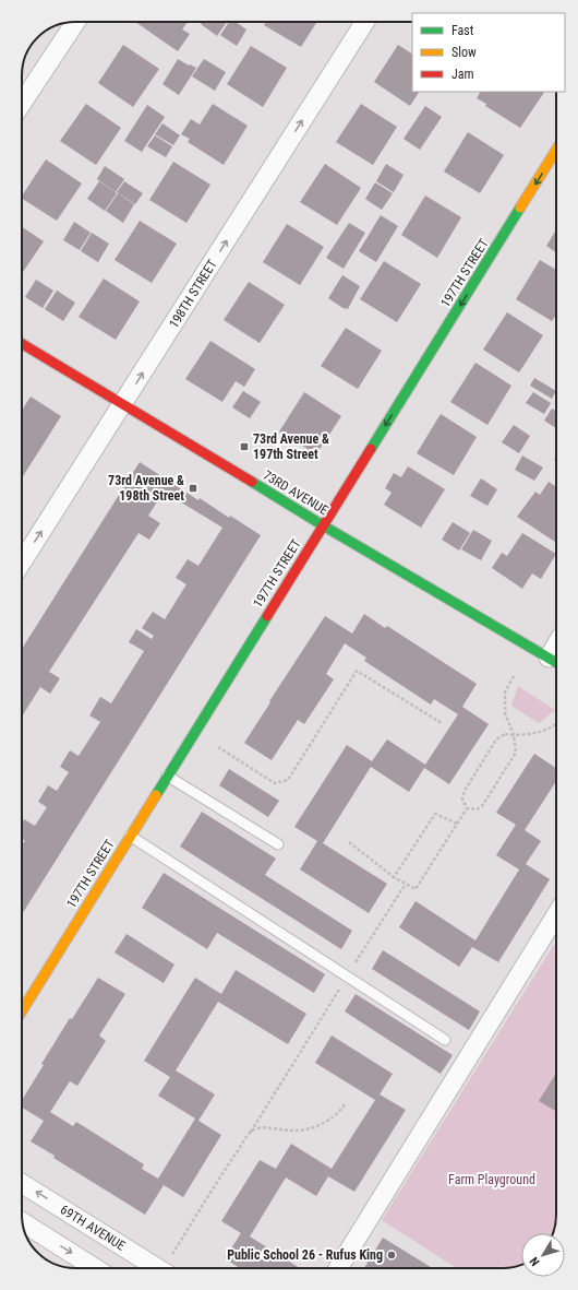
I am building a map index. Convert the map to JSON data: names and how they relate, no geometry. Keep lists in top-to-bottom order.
{
  "streets": {
    "street": [
      "197TH STREET",
      "198TH STREET",
      "73RD AVENUE",
      "69TH AVENUE"
    ]
  },
  "crossings": [
    ["197TH STREET", "73RD AVENUE"],
    ["198TH STREET", "73RD AVENUE"]
  ],
  "one_way": ["197TH STREET", "198TH STREET"],
  "parks": ["Farm Playground"],
  "places": {
    "transit": ["73rd Avenue & 197th Street", "73rd Avenue & 198th Street"],
    "other": ["Public School 26 - Rufus King"]
  },
  "legend": ["Fast", "Slow", "Jam"],
  "north": "bottom left"
}
